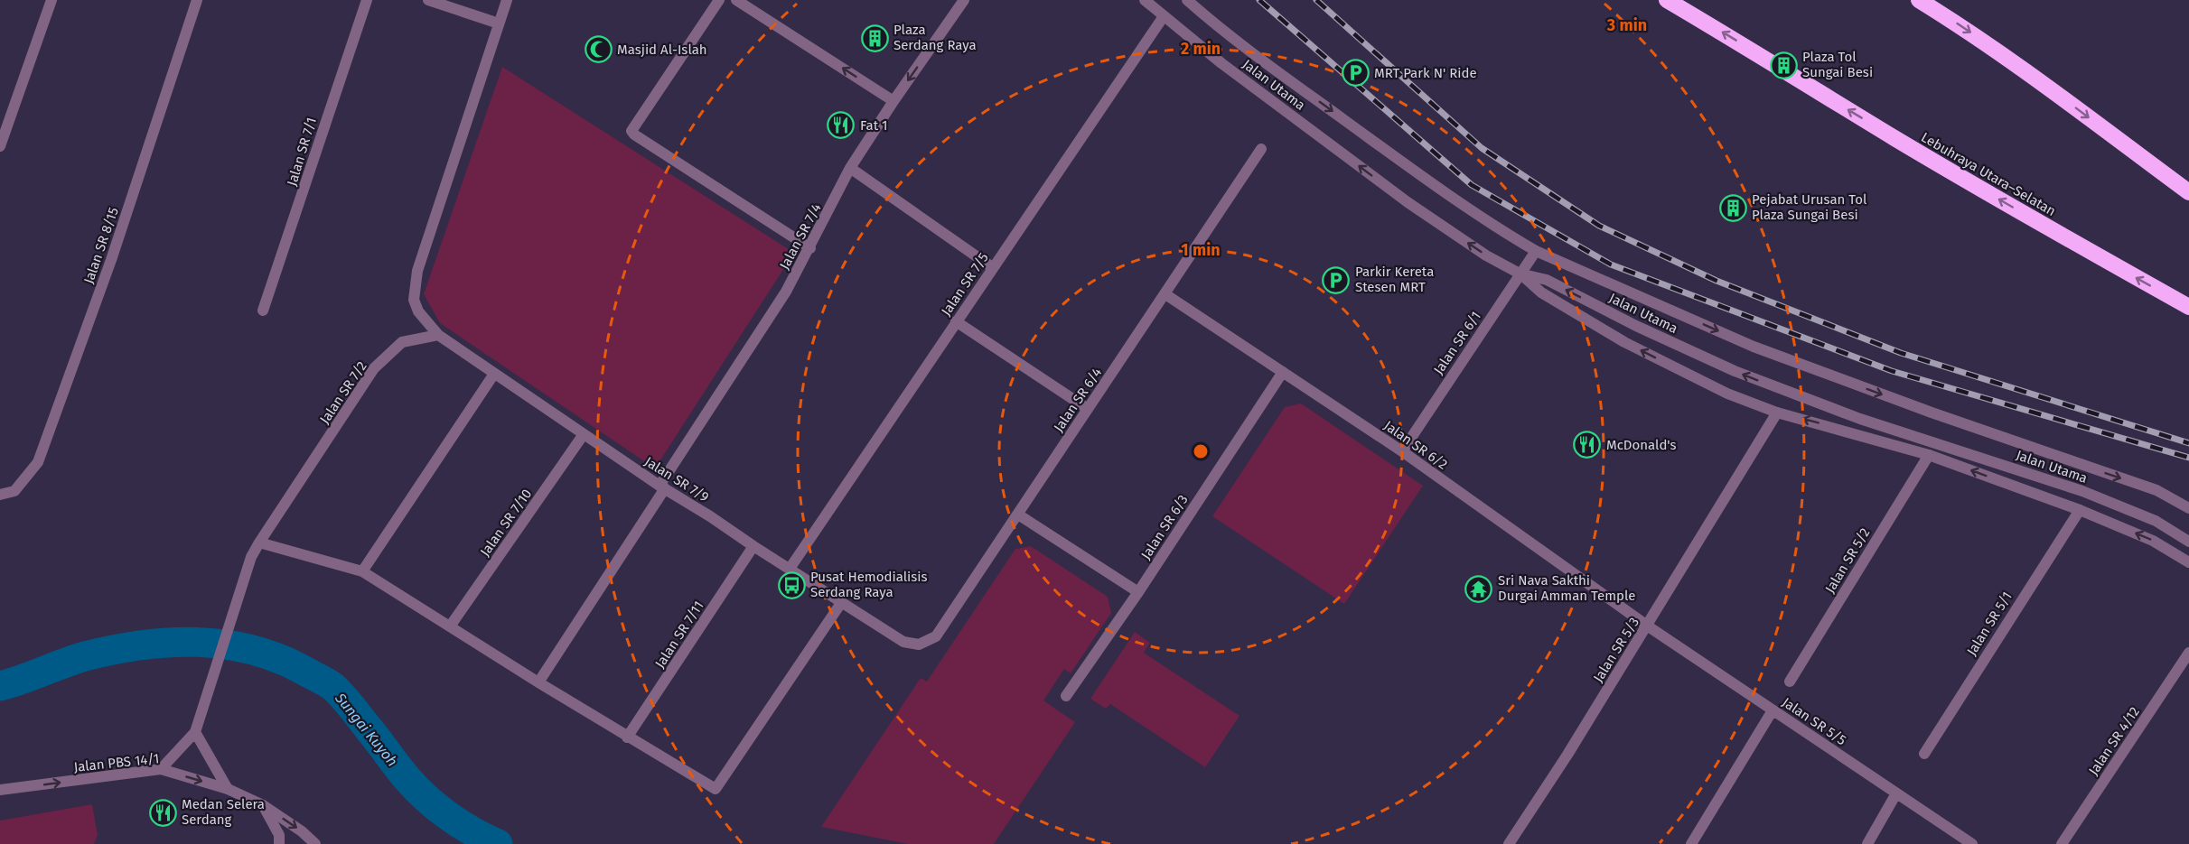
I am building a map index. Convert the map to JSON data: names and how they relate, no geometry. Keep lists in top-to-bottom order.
{
  "streets": {
    "highway": ["Lebuhraya Utara–Selatan"],
    "street": [
      "Jalan Utama",
      "Jalan SR 7/1",
      "Jalan SR 7/4",
      "Jalan SR 8/15",
      "Jalan SR 7/5",
      "Jalan SR 6/1",
      "Jalan SR 7/2",
      "Jalan SR 6/4",
      "Jalan SR 6/2",
      "Jalan SR 7/9",
      "Jalan SR 7/10",
      "Jalan SR 6/3",
      "Jalan SR 5/2",
      "Jalan SR 5/1",
      "Jalan SR 7/11",
      "Jalan SR 5/3",
      "Jalan SR 5/5",
      "Jalan SR 4/12",
      "Jalan PBS 14/1"
    ]
  },
  "crossings": [
    ["Jalan Utama", "Jalan SR 7/5"],
    ["Jalan Utama", "Jalan SR 6/1"],
    ["Jalan SR 7/4", "Jalan SR 7/9"],
    ["Jalan SR 7/5", "Jalan SR 7/9"],
    ["Jalan SR 6/1", "Jalan SR 6/2"],
    ["Jalan SR 7/2", "Jalan SR 7/9"],
    ["Jalan SR 7/2", "Jalan PBS 14/1"],
    ["Jalan SR 6/4", "Jalan SR 6/2"],
    ["Jalan SR 6/4", "Jalan SR 7/9"],
    ["Jalan SR 6/2", "Jalan SR 6/3"],
    ["Jalan SR 6/2", "Jalan SR 5/3"],
    ["Jalan SR 6/2", "Jalan SR 5/5"],
    ["Jalan SR 7/9", "Jalan SR 7/10"],
    ["Jalan SR 7/9", "Jalan SR 7/11"],
    ["Jalan SR 5/3", "Jalan SR 5/5"]
  ],
  "one_way": ["Jalan PBS 14/1"],
  "water": ["Sungai Kuyoh"],
  "places": {
    "building": ["Plaza Serdang Raya", "Plaza Tol Sungai Besi", "Pejabat Urusan Tol Plaza Sungai Besi"],
    "mosque": ["Masjid Al-Islah"],
    "parking": ["MRT Park N' Ride", "Parkir Kereta Stesen MRT"],
    "restaurant": ["Fat 1", "McDonald's", "Medan Selera Serdang"],
    "bus stop": ["Pusat Hemodialisis Serdang Raya"],
    "temple": ["Sri Nava Sakthi Durgai Amman Temple"]
  },
  "rings": ["3 min", "2 min", "1 min"]
}
